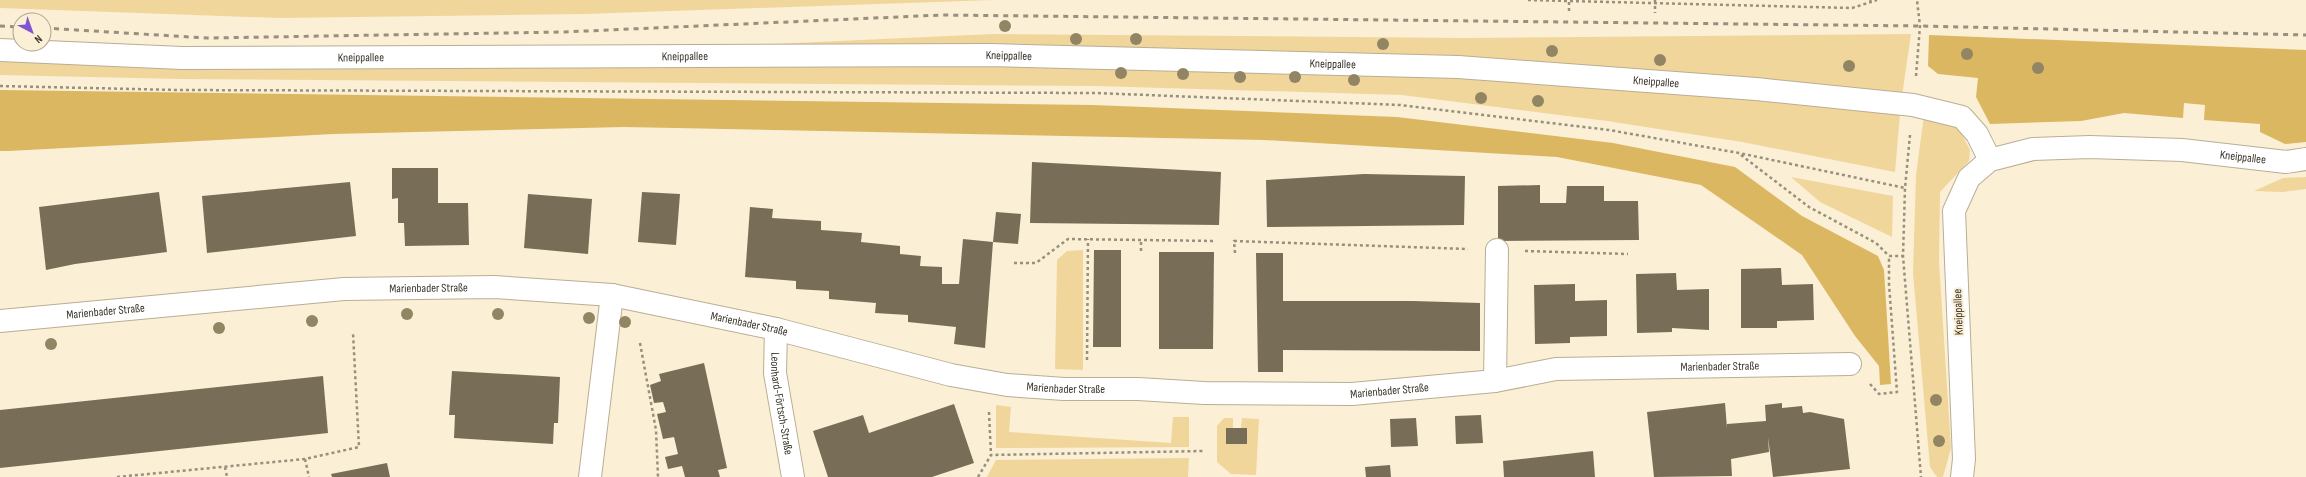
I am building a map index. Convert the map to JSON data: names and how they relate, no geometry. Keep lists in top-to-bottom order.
{
  "streets": {
    "street": ["Kneippallee", "Marienbader Straße", "Leonhard-Förtsch-Straße"]
  },
  "crossings": [
    ["Marienbader Straße", "Leonhard-Förtsch-Straße"]
  ],
  "north": "bottom right"
}
